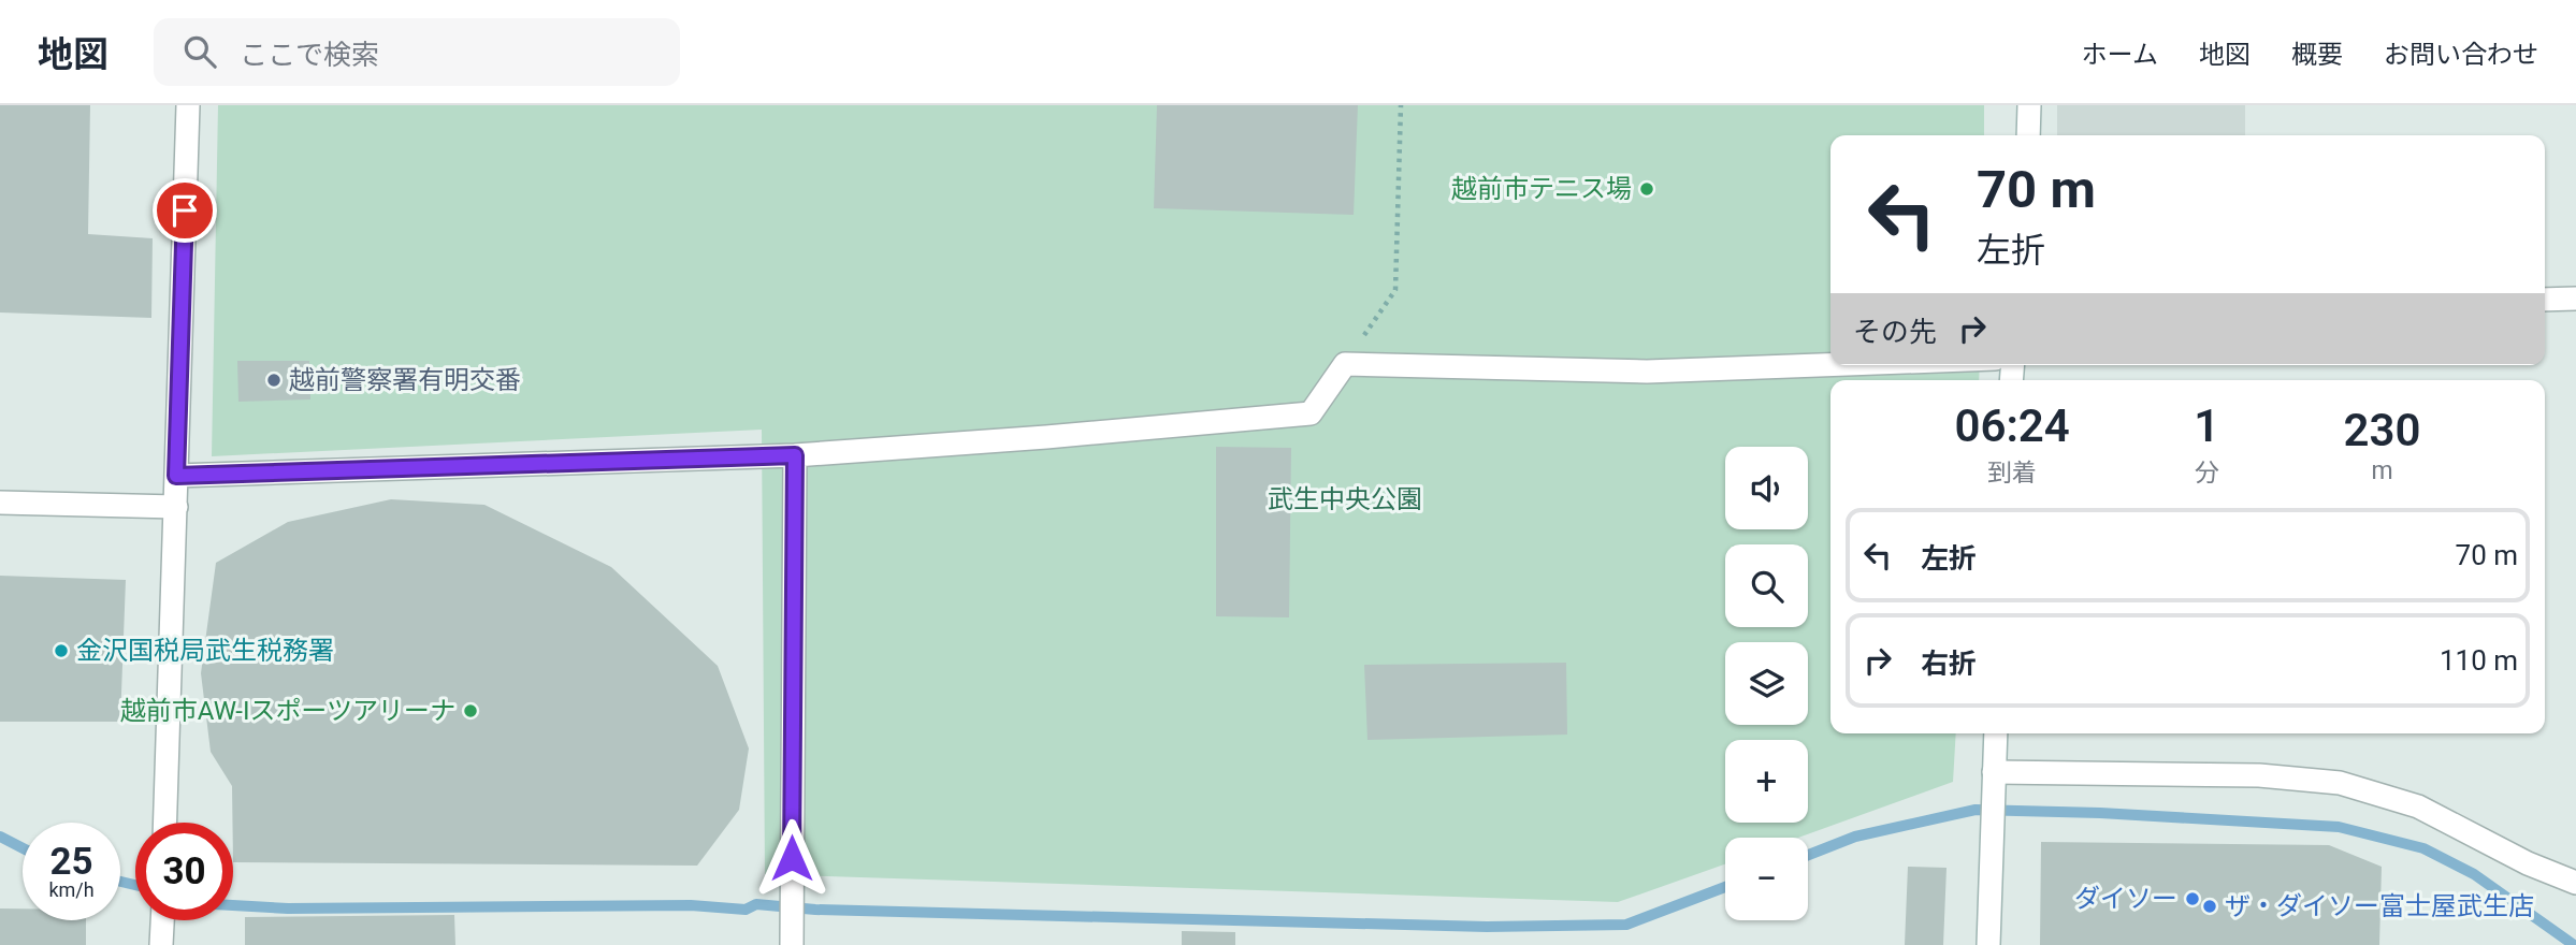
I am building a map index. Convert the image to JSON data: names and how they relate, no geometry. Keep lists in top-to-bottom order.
{
  "parks": ["武生中央公園"],
  "places": [
    "越前市テニス場",
    "越前警察署有明交番",
    "金沢国税局武生税務署",
    "越前市AW-Iスポーツアリーナ",
    "ダイソー",
    "ザ・ダイソー富士屋武生店"
  ],
  "page": {
    "header": "地図",
    "search": "ここで検索",
    "nav": [
      "ホーム",
      "地図",
      "概要",
      "お問い合わせ"
    ],
    "turn": ["70 m", "左折"],
    "then": "その先",
    "eta": [
      "06:24",
      "到着",
      "1",
      "分",
      "230",
      "m"
    ],
    "map_buttons": ["+", "−"],
    "list": [
      {
        "name": "左折",
        "value": "70 m"
      },
      {
        "name": "右折",
        "value": "110 m"
      }
    ],
    "speed": "25 km/h",
    "limit": "30"
  }
}
